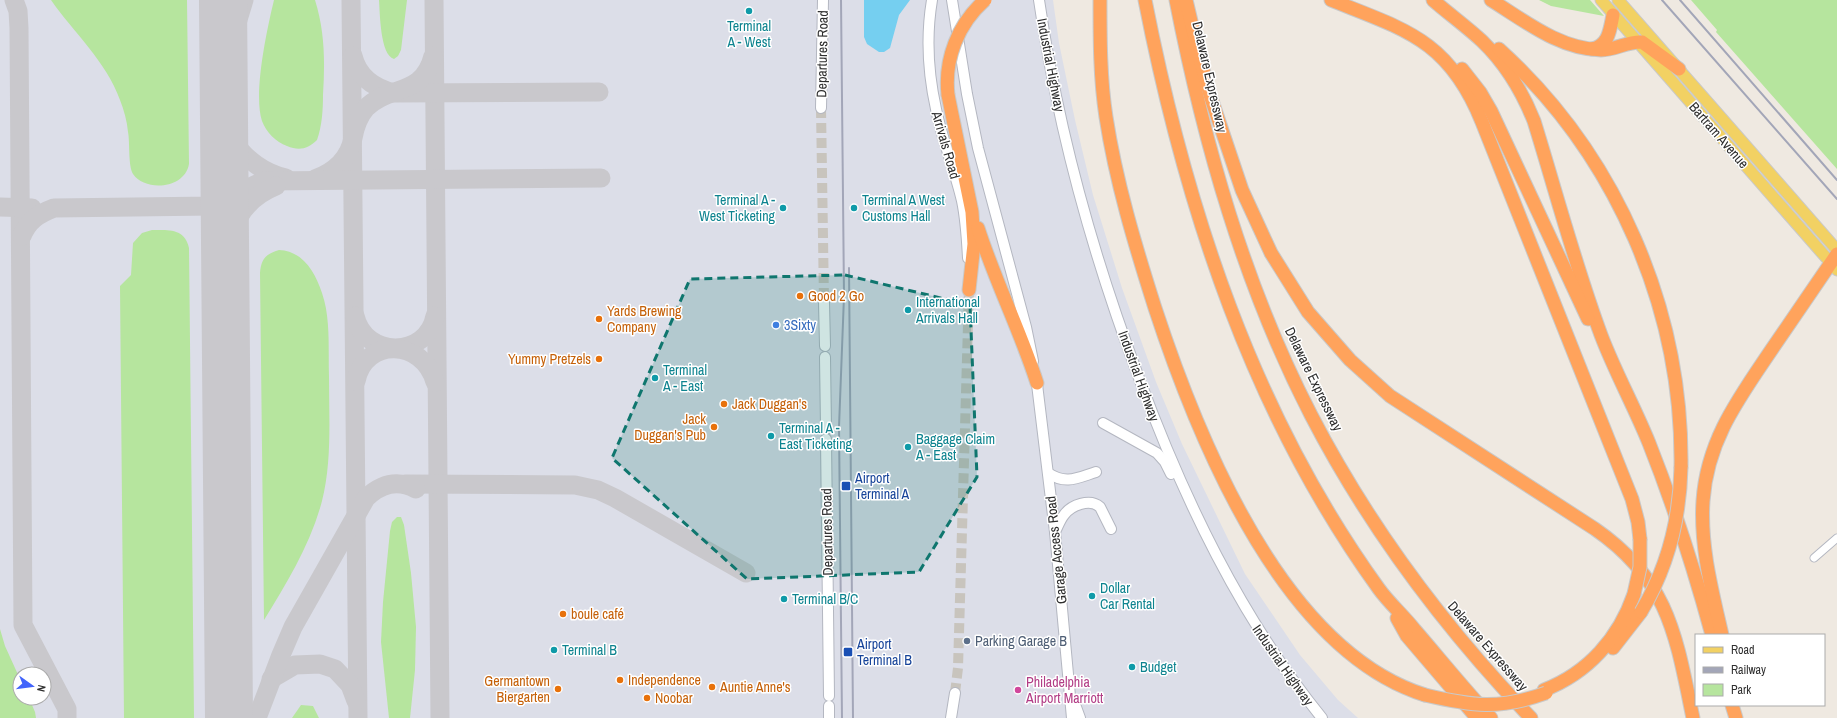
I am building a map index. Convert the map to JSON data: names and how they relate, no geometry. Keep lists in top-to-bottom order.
{
  "streets": {
    "highway": ["Delaware Expressway"],
    "main road": ["Bartram Avenue"],
    "street": [
      "Departures Road",
      "Industrial Highway",
      "Arrivals Road",
      "Garage Access Road"
    ]
  },
  "places": {
    "other": [
      "Terminal A - West",
      "Terminal A - West Ticketing",
      "Terminal A West Customs Hall",
      "Good 2 Go",
      "International Arrivals Hall",
      "Yards Brewing Company",
      "3Sixty",
      "Yummy Pretzels",
      "Terminal A - East",
      "Jack Duggan's",
      "Jack Duggan's Pub",
      "Terminal A - East Ticketing",
      "Baggage Claim A - East",
      "Dollar Car Rental",
      "Terminal B/C",
      "boule café",
      "Parking Garage B",
      "Terminal B",
      "Budget",
      "Independence",
      "Auntie Anne's",
      "Germantown Biergarten",
      "Philadelphia Airport Marriott",
      "Noobar"
    ],
    "transit": ["Airport Terminal A", "Airport Terminal B"]
  },
  "legend": ["Road", "Railway", "Park"],
  "north": "right"
}
